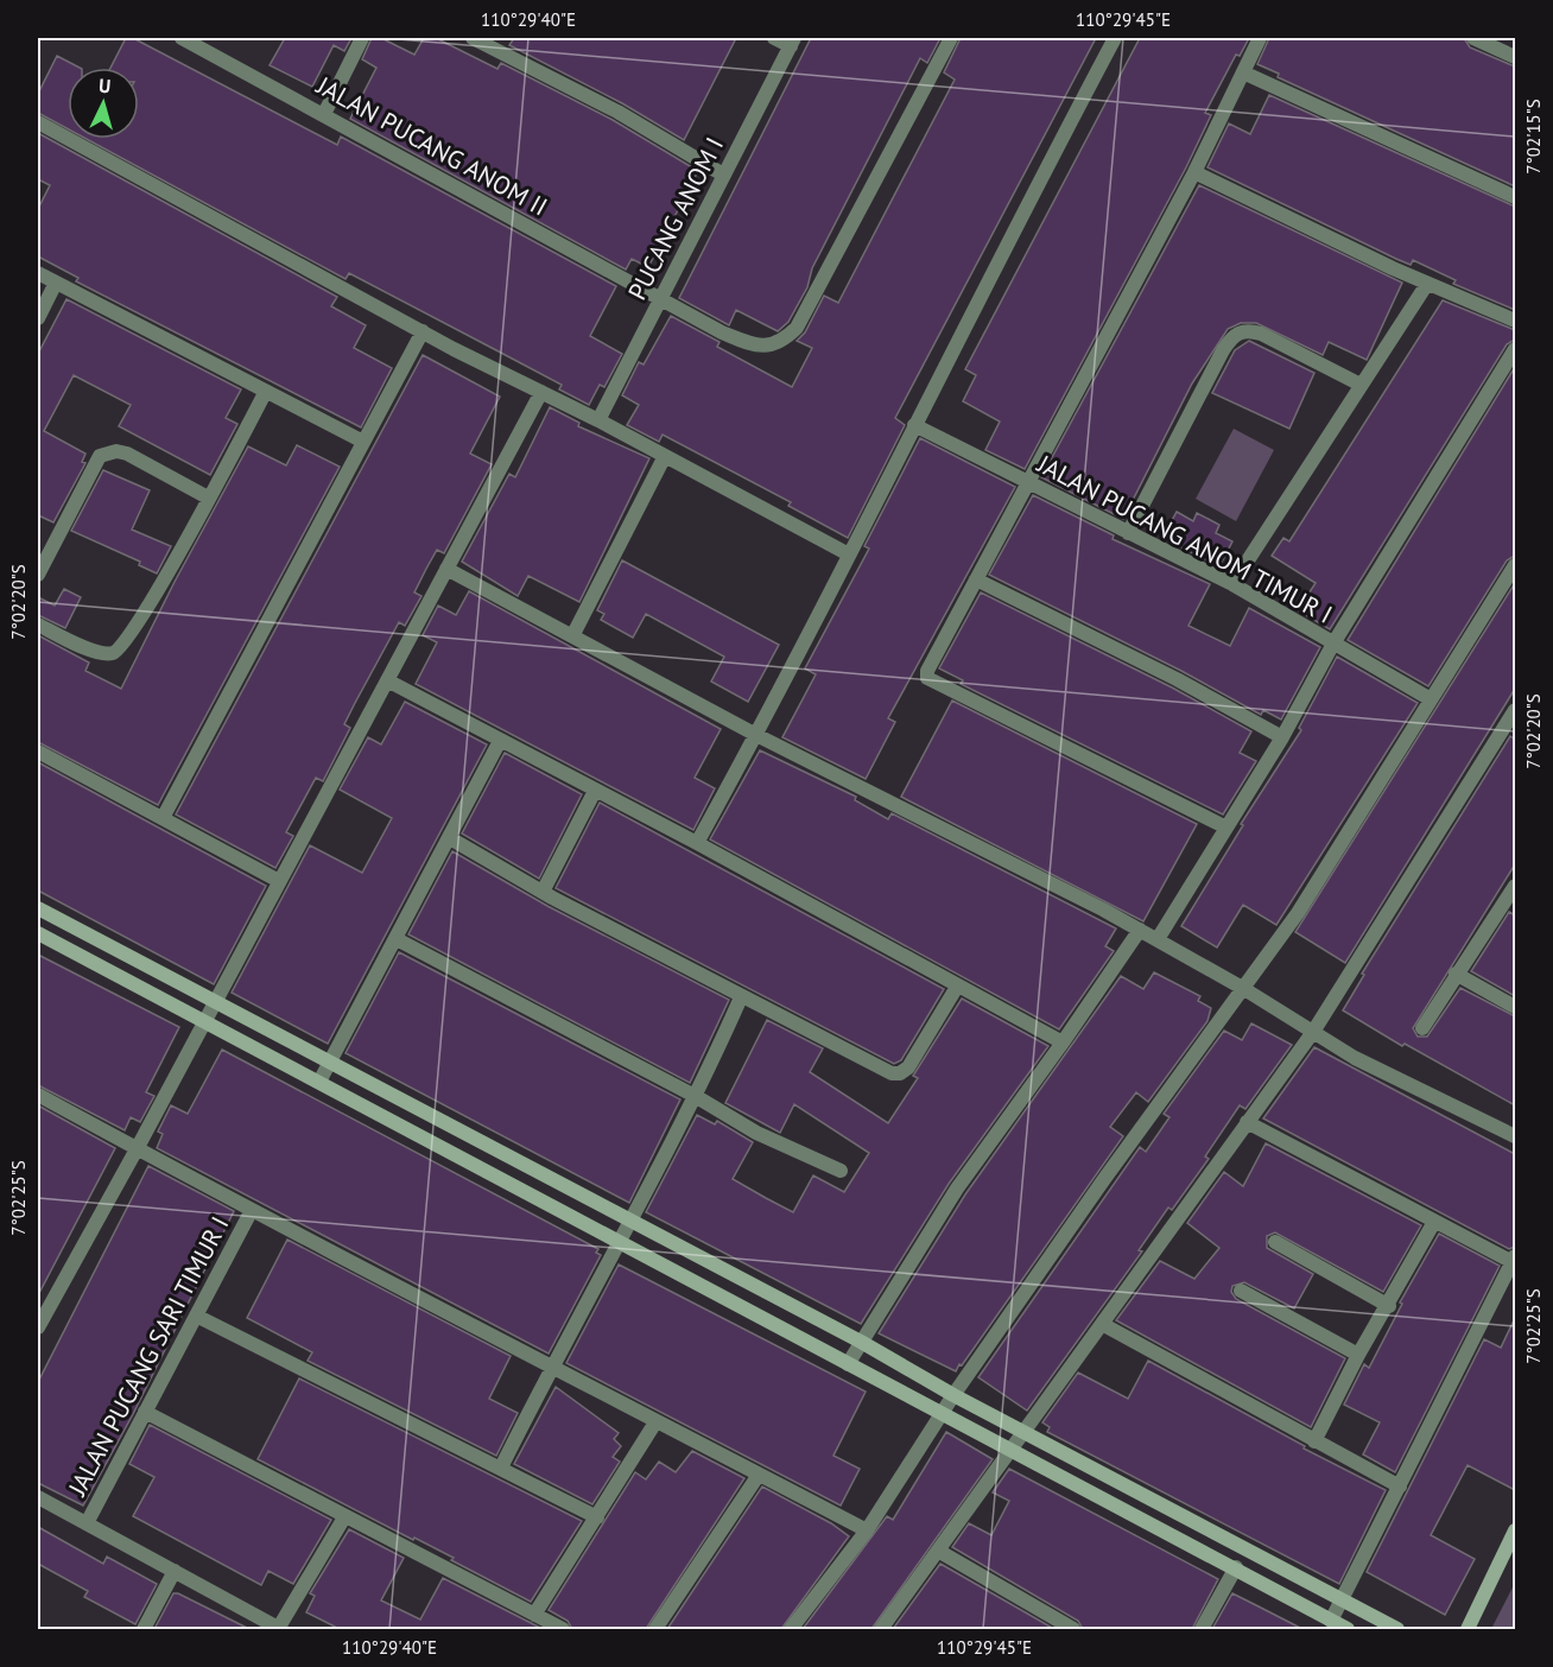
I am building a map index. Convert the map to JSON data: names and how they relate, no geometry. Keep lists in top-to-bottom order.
{
  "streets": {
    "street": [
      "JALAN PUCANG ANOM II",
      "PUCANG ANOM I",
      "JALAN PUCANG ANOM TIMUR I",
      "JALAN PUCANG SARI TIMUR I"
    ]
  },
  "crossings": [
    ["JALAN PUCANG ANOM II", "PUCANG ANOM I"]
  ],
  "north": "top",
  "coordinates": [
    "110°29'40\"E",
    "110°29'45\"E",
    "7°02'15\"S",
    "7°02'20\"S",
    "7°02'25\"S"
  ]
}
